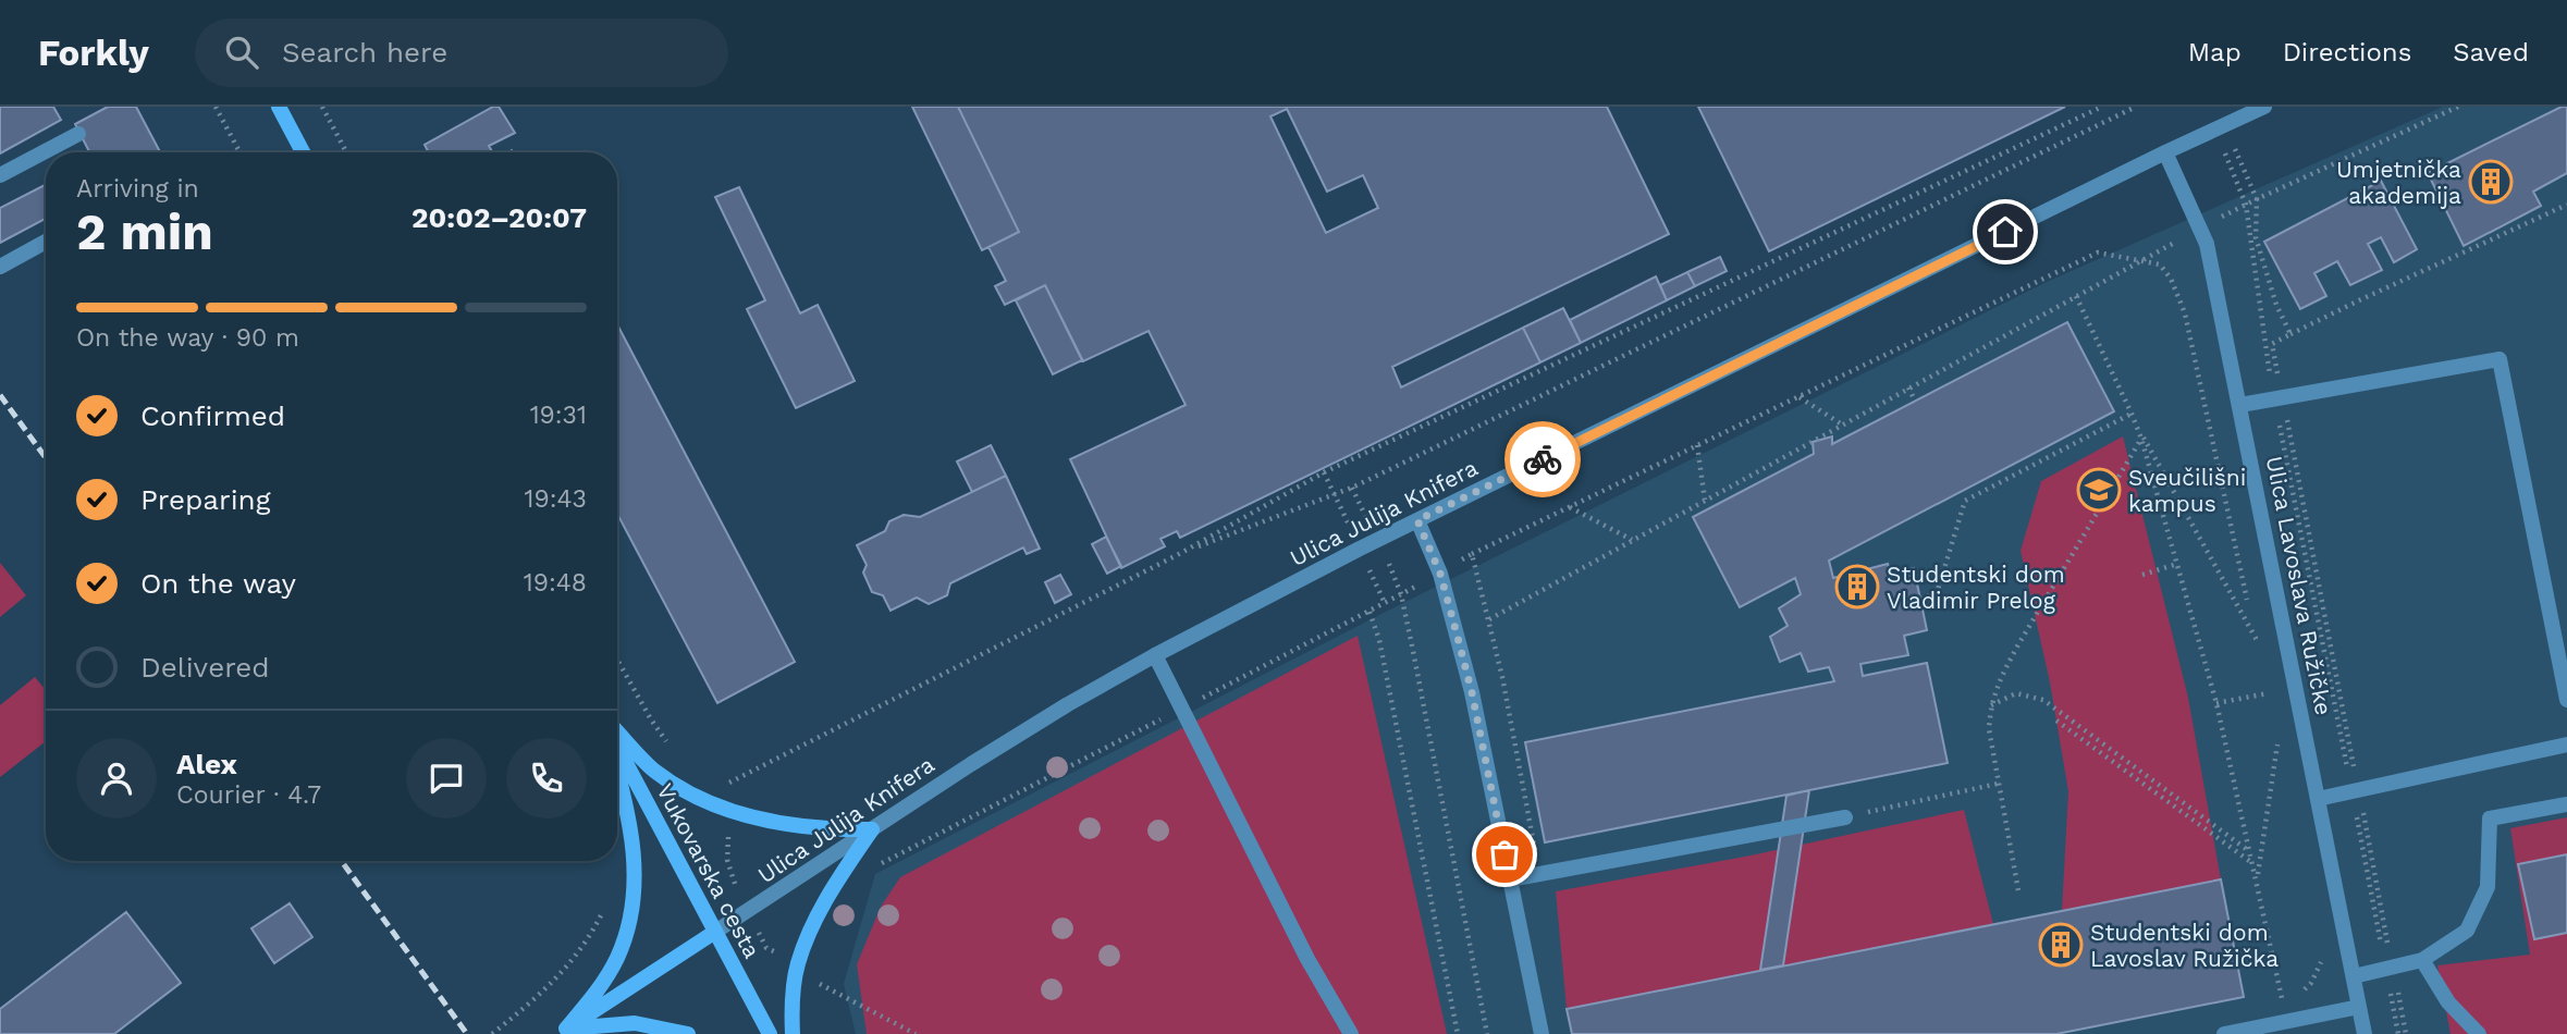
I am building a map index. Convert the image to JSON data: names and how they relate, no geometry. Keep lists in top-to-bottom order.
{
  "streets": {
    "main road": ["Vukovarska cesta"],
    "street": ["Ulica Julija Knifera", "Ulica Lavoslava Ružičke"]
  },
  "crossings": [
    ["Ulica Julija Knifera", "Ulica Lavoslava Ružičke"],
    ["Ulica Julija Knifera", "Vukovarska cesta"]
  ],
  "places": {
    "building": ["Umjetnička akademija", "Studentski dom Vladimir Prelog", "Studentski dom Lavoslav Ružička"],
    "school or university": ["Sveučilišni kampus"]
  },
  "page": {
    "header": "Forkly",
    "search": "Search here",
    "nav": ["Map", "Directions", "Saved"],
    "heading": ["2 min", "Arriving in", "20:02–20:07"],
    "panel": ["Alex", "Courier · 4.7"],
    "bar": "On the way · 90 m",
    "list": [
      ["Confirmed", "19:31"],
      ["Preparing", "19:43"],
      ["On the way", "19:48"],
      "Delivered"
    ]
  }
}
